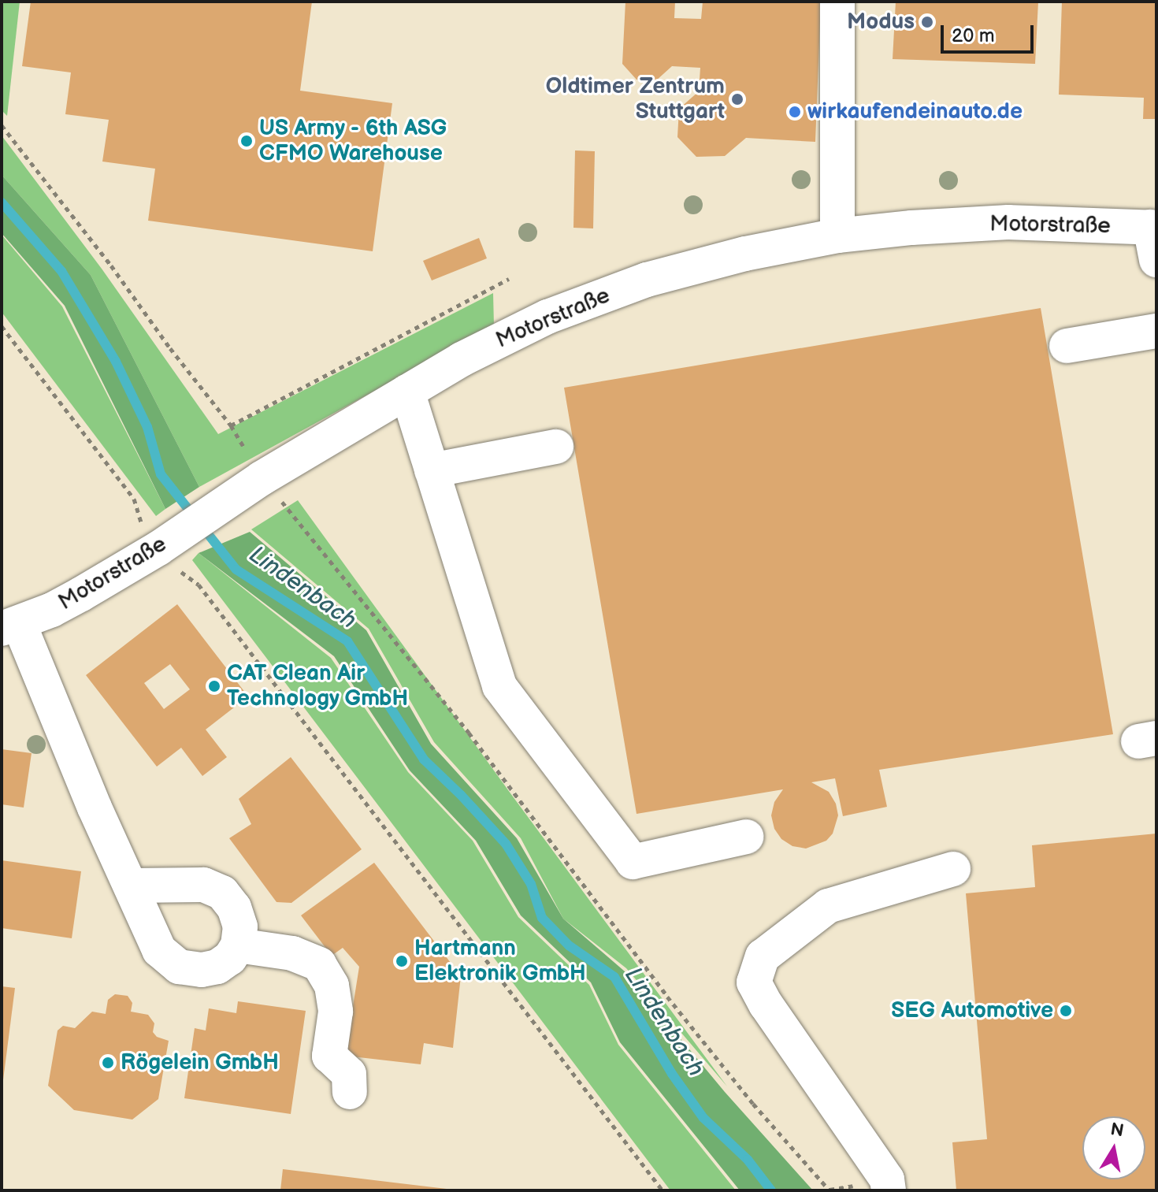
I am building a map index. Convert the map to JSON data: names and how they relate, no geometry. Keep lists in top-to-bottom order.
{
  "streets": {
    "street": ["Motorstraße"]
  },
  "water": ["Lindenbach"],
  "places": [
    "Modus",
    "Oldtimer Zentrum Stuttgart",
    "wirkaufendeinauto.de",
    "US Army - 6th ASG CFMO Warehouse",
    "CAT Clean Air Technology GmbH",
    "Hartmann Elektronik GmbH",
    "SEG Automotive",
    "Rögelein GmbH"
  ],
  "scale_bar": "20 m",
  "north": "top"
}
